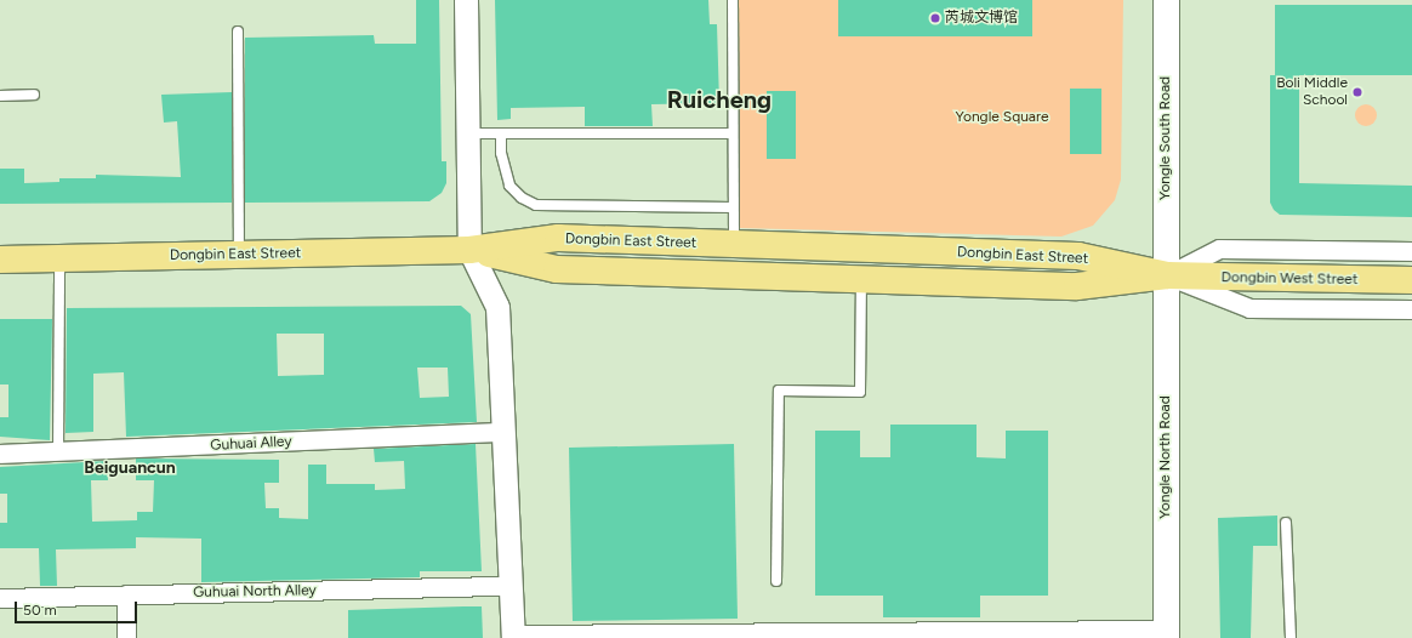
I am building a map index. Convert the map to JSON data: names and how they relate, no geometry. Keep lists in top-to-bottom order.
{
  "streets": {
    "main road": [
      "Yongle South Road",
      "Dongbin East Street",
      "Dongbin West Street",
      "Yongle North Road"
    ],
    "street": ["Guhuai Alley", "Guhuai North Alley"]
  },
  "crossings": [
    ["Yongle South Road", "Dongbin East Street"],
    ["Yongle South Road", "Dongbin West Street"],
    ["Yongle South Road", "Yongle North Road"],
    ["Dongbin East Street", "Dongbin West Street"],
    ["Dongbin East Street", "Yongle North Road"],
    ["Dongbin West Street", "Yongle North Road"]
  ],
  "districts": ["Ruicheng", "Beiguancun"],
  "parks": ["Yongle Square"],
  "places": ["芮城文博馆", "Boli Middle School"],
  "scale_bar": "50 m"
}
